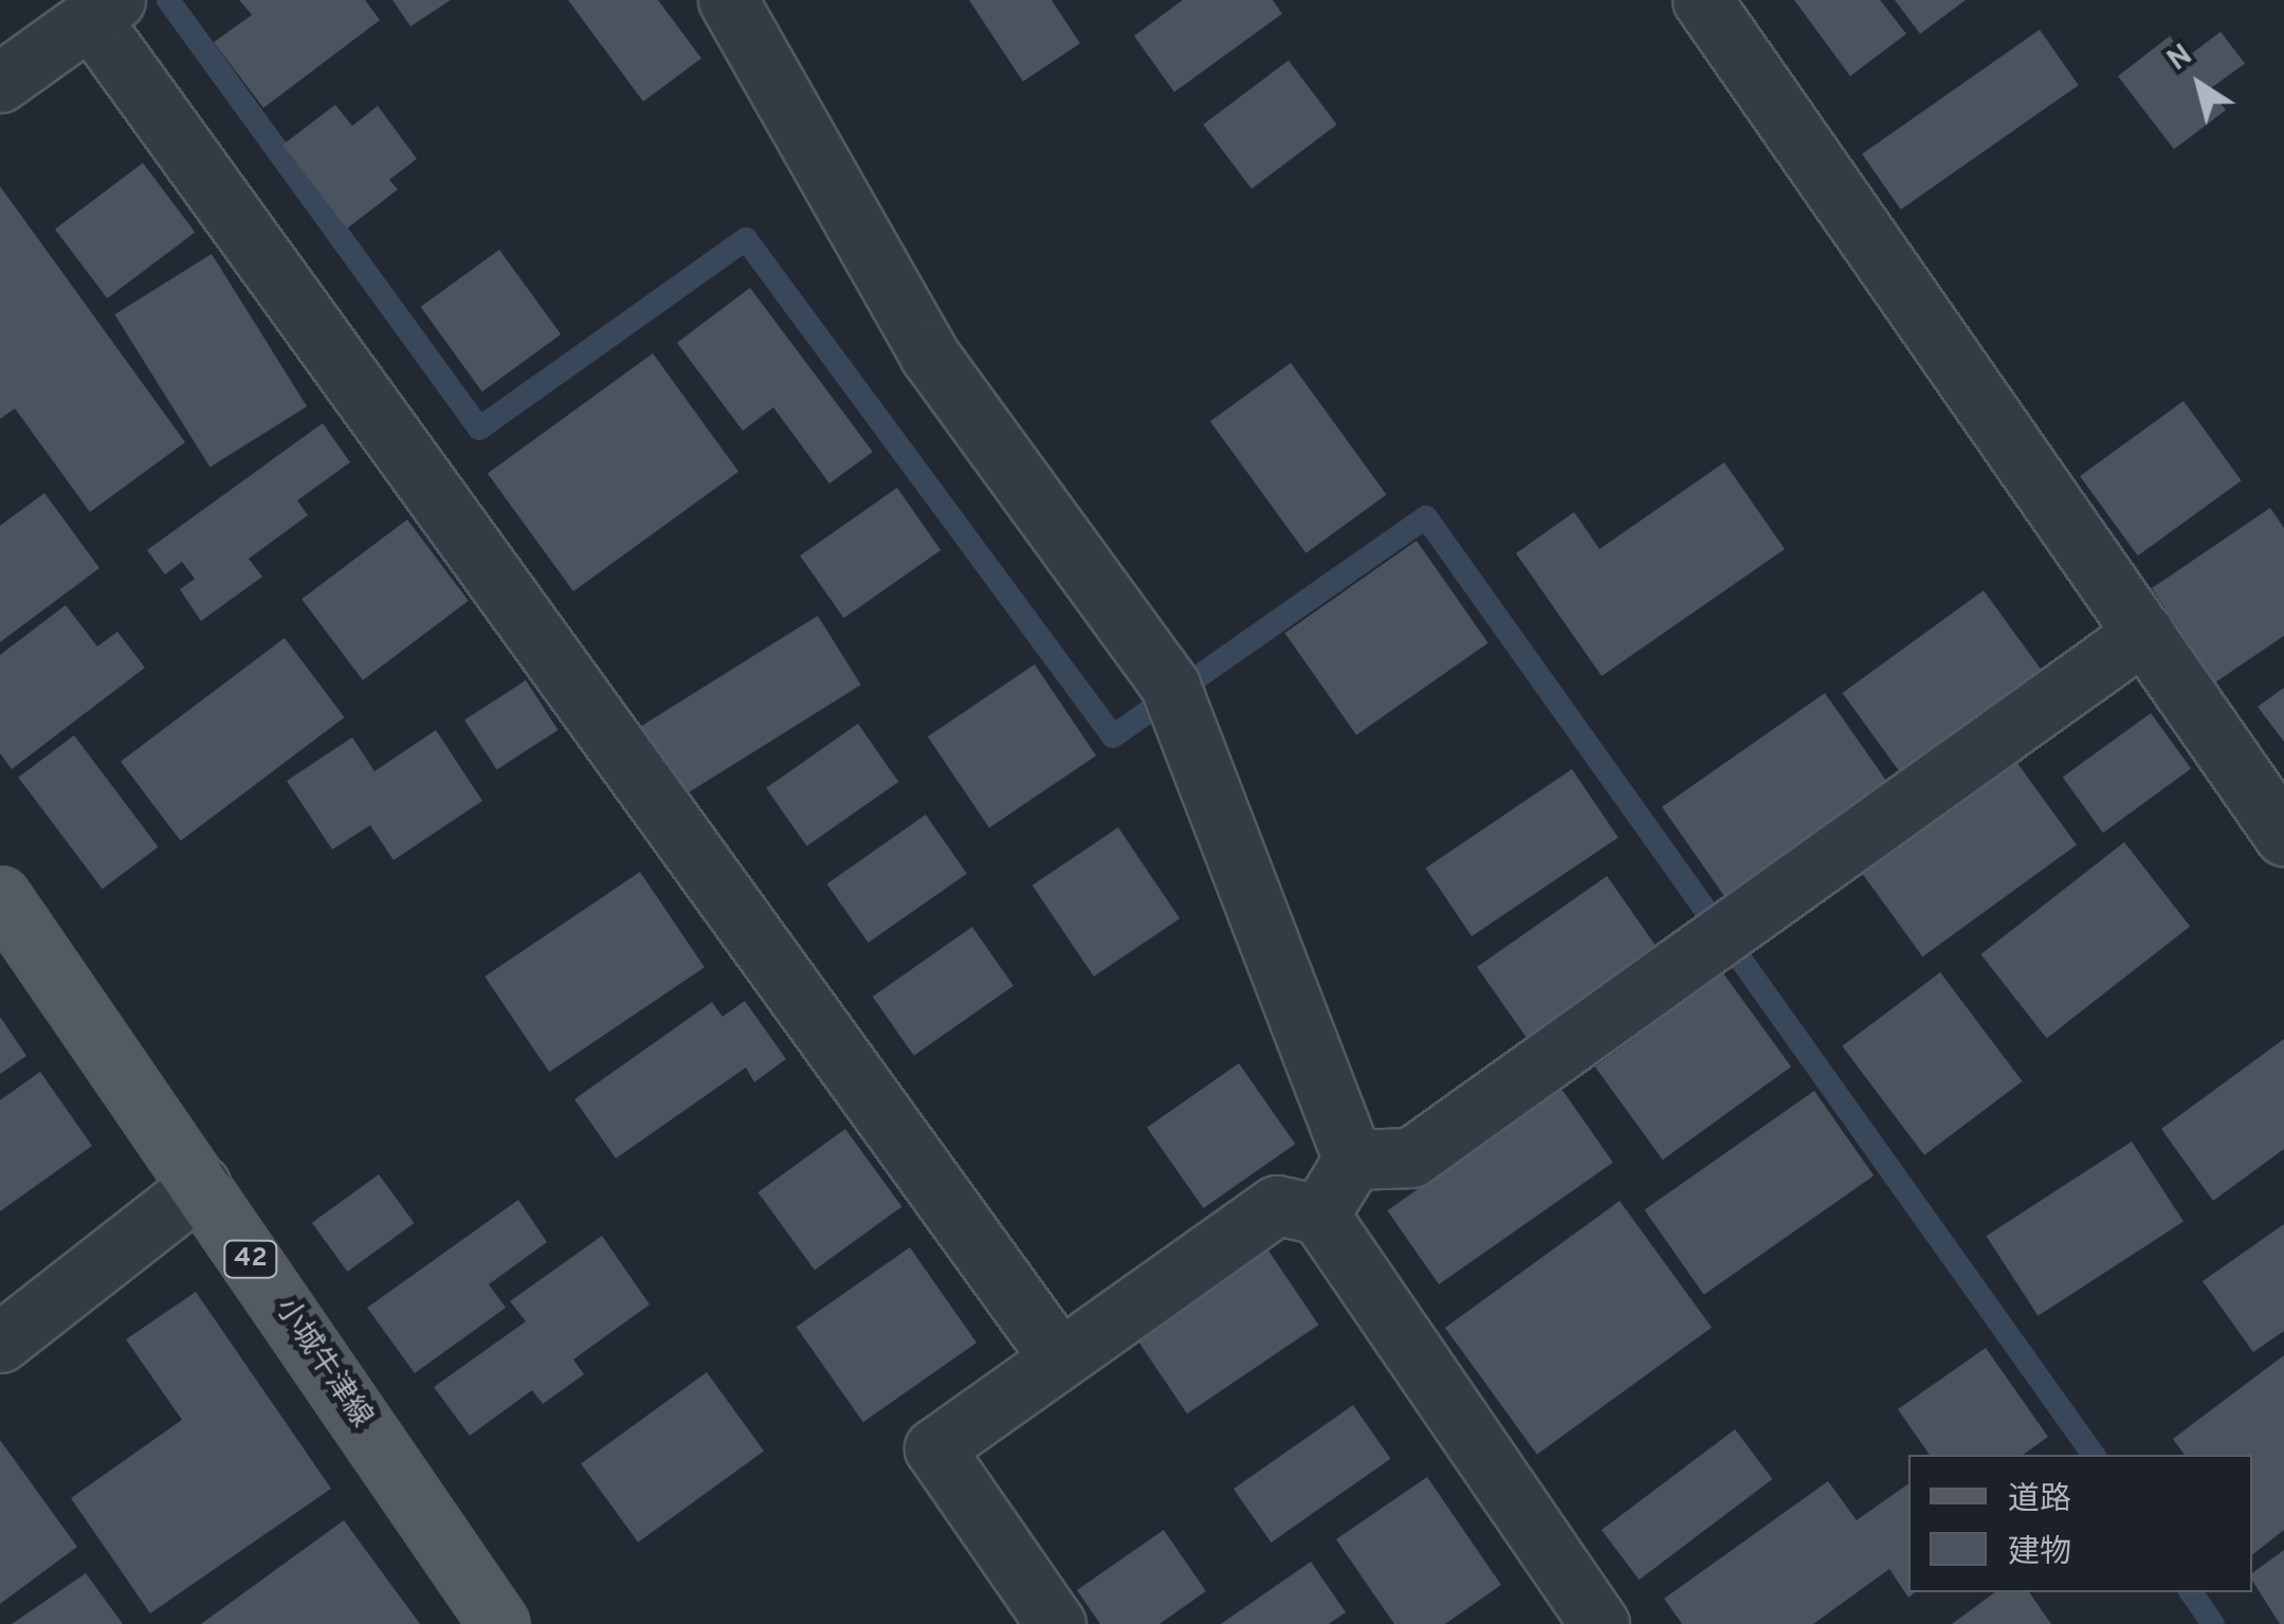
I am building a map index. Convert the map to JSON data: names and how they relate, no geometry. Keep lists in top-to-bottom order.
{
  "streets": {
    "main road": ["42", "小城牛津線"]
  },
  "legend": ["道路", "建物"],
  "north": "top left"
}
